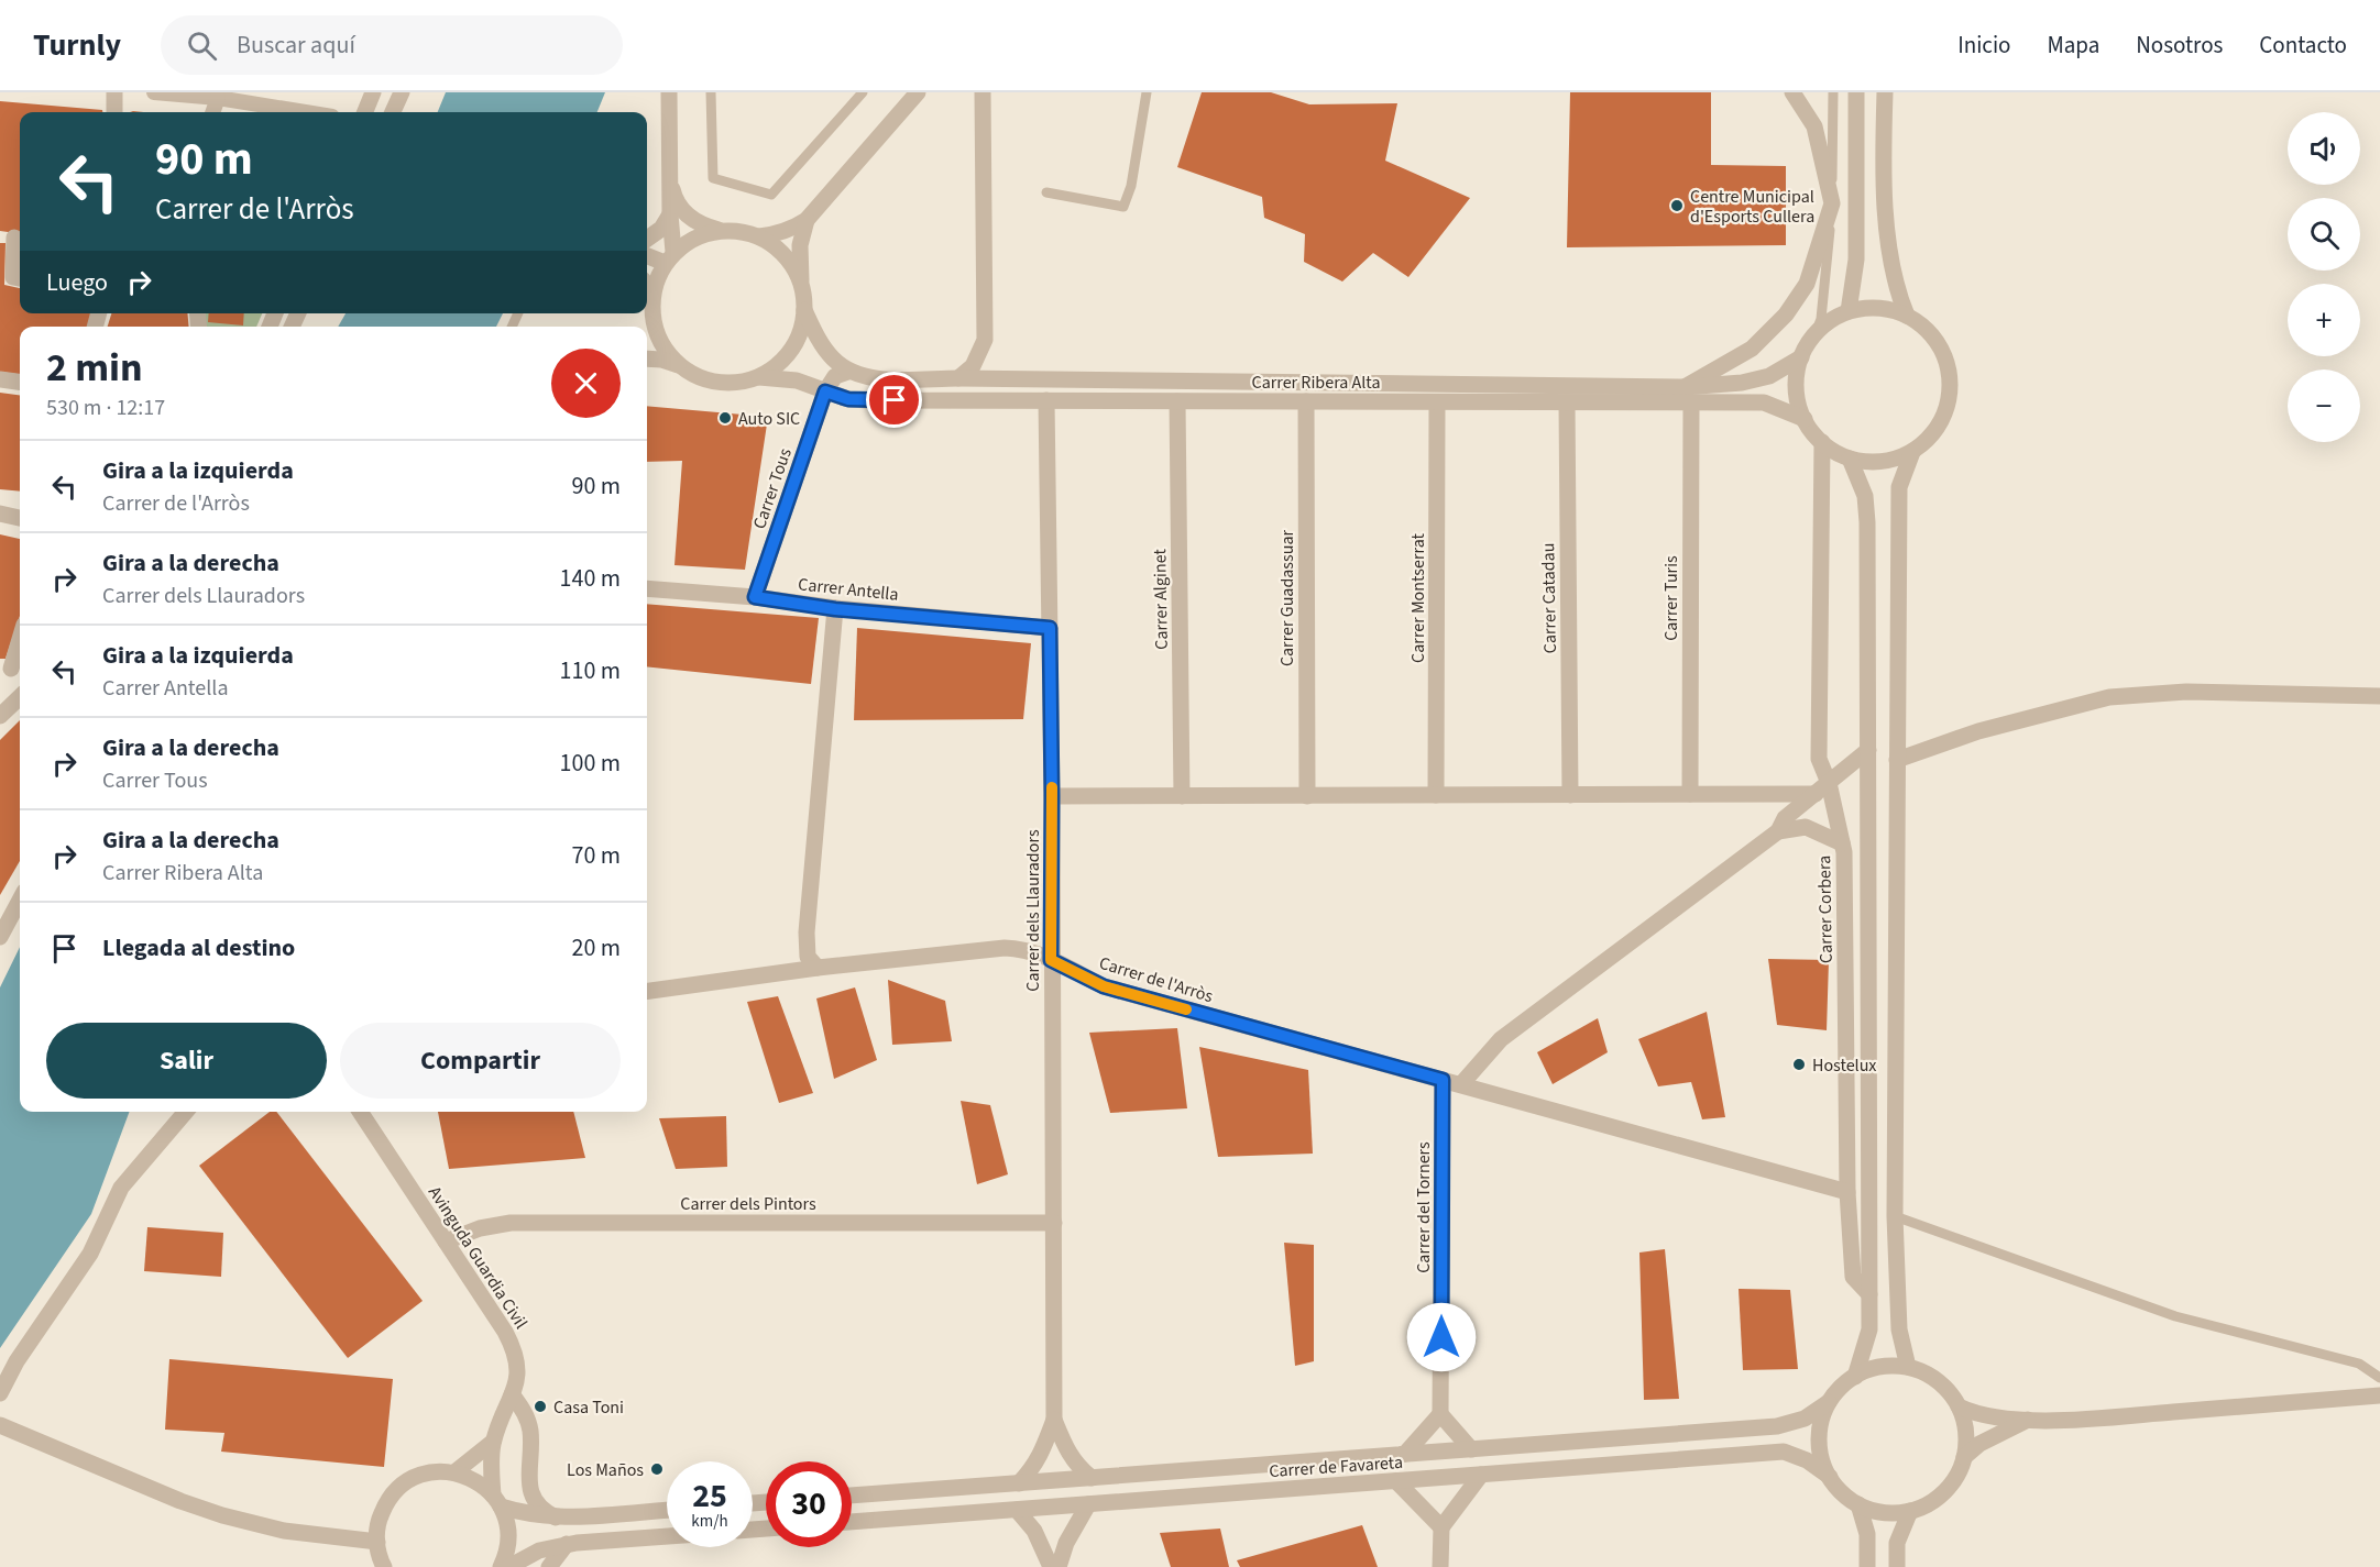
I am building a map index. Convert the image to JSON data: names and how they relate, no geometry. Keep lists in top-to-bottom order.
{
  "streets": {
    "street": [
      "Carrer Ribera Alta",
      "Carrer Tous",
      "Carrer Antella",
      "Carrer Guadassuar",
      "Carrer Montserrat",
      "Carrer Catadau",
      "Carrer Turis",
      "Carrer Alginet",
      "Carrer Corbera",
      "Carrer dels Llauradors",
      "Carrer de l'Arròs",
      "Carrer dels Pintors",
      "Carrer del Torners",
      "Avinguda Guardia Civil",
      "Carrer de Favareta"
    ]
  },
  "crossings": [
    ["Carrer Ribera Alta", "Carrer Tous"],
    ["Carrer Ribera Alta", "Carrer Guadassuar"],
    ["Carrer Ribera Alta", "Carrer Montserrat"],
    ["Carrer Ribera Alta", "Carrer Catadau"],
    ["Carrer Ribera Alta", "Carrer Turis"],
    ["Carrer Ribera Alta", "Carrer Alginet"],
    ["Carrer Ribera Alta", "Carrer Corbera"],
    ["Carrer Ribera Alta", "Carrer dels Llauradors"],
    ["Carrer Tous", "Carrer Antella"],
    ["Carrer Antella", "Carrer dels Llauradors"],
    ["Carrer Corbera", "Carrer de l'Arròs"],
    ["Carrer dels Llauradors", "Carrer de l'Arròs"],
    ["Carrer dels Llauradors", "Carrer dels Pintors"],
    ["Carrer dels Llauradors", "Carrer de Favareta"],
    ["Carrer de l'Arròs", "Carrer del Torners"],
    ["Carrer dels Pintors", "Avinguda Guardia Civil"]
  ],
  "places": [
    "Centre Municipal d'Esports Cullera",
    "Auto SIC",
    "Hostelux",
    "Casa Toni",
    "Los Maños"
  ],
  "page": {
    "header": "Turnly",
    "search": "Buscar aquí",
    "nav": [
      "Inicio",
      "Mapa",
      "Nosotros",
      "Contacto"
    ],
    "map_buttons": ["+", "−"],
    "turn": ["90 m", "Carrer de l'Arròs"],
    "then": "Luego",
    "heading": ["2 min", "530 m · 12:17"],
    "list": [
      {
        "name": "Gira a la izquierda",
        "note": "Carrer de l'Arròs",
        "value": "90 m"
      },
      {
        "name": "Gira a la derecha",
        "note": "Carrer dels Llauradors",
        "value": "140 m"
      },
      {
        "name": "Gira a la izquierda",
        "note": "Carrer Antella",
        "value": "110 m"
      },
      {
        "name": "Gira a la derecha",
        "note": "Carrer Tous",
        "value": "100 m"
      },
      {
        "name": "Gira a la derecha",
        "note": "Carrer Ribera Alta",
        "value": "70 m"
      },
      {
        "name": "Llegada al destino",
        "value": "20 m"
      }
    ],
    "buttons": ["Salir", "Compartir"],
    "speed": "25 km/h",
    "limit": "30"
  }
}
